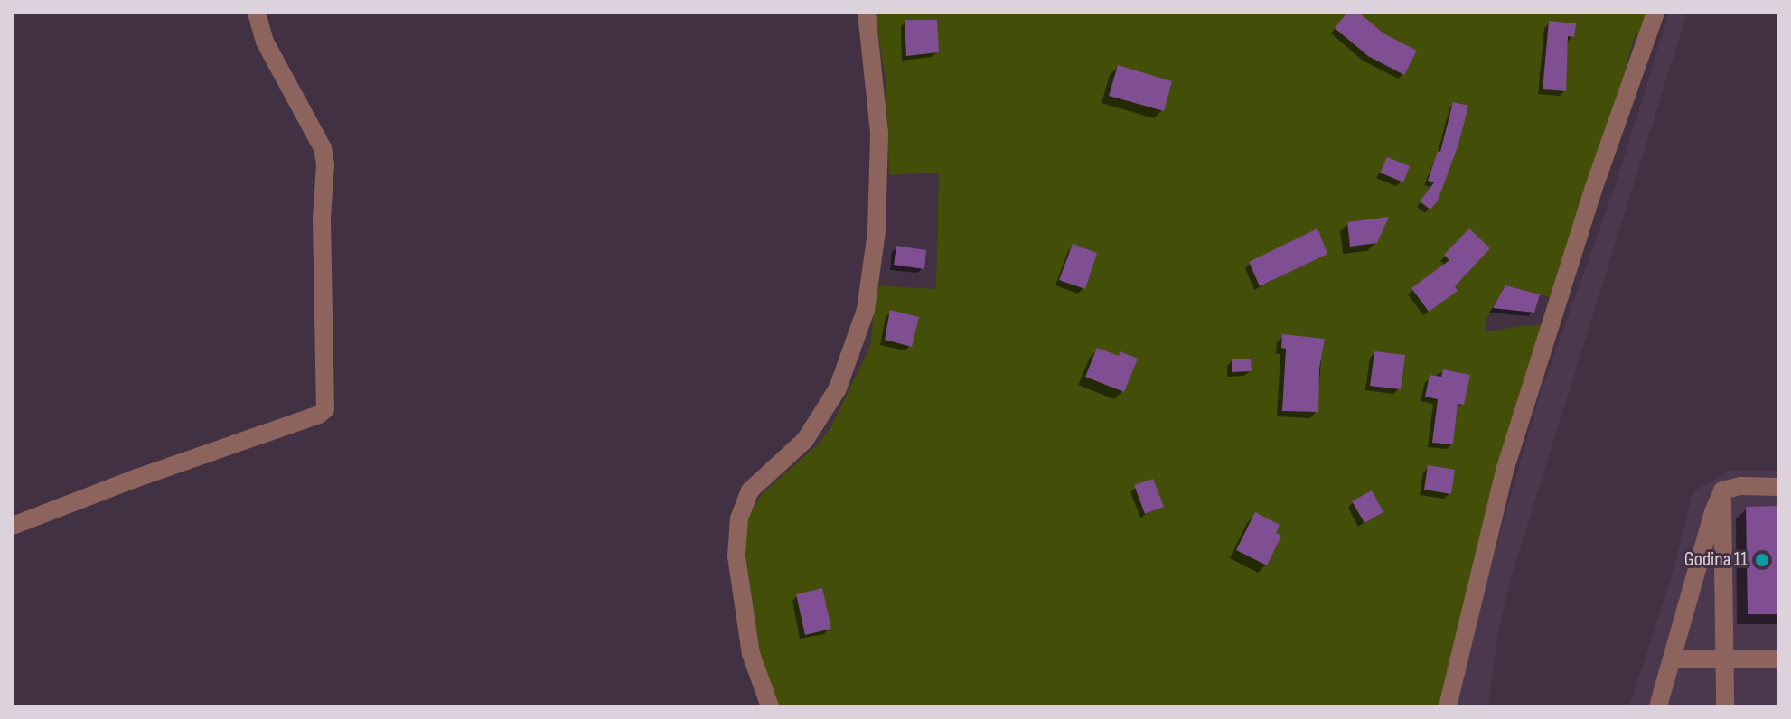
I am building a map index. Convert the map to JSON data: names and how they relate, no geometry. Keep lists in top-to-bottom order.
{
  "places": ["Godina 11"]
}
